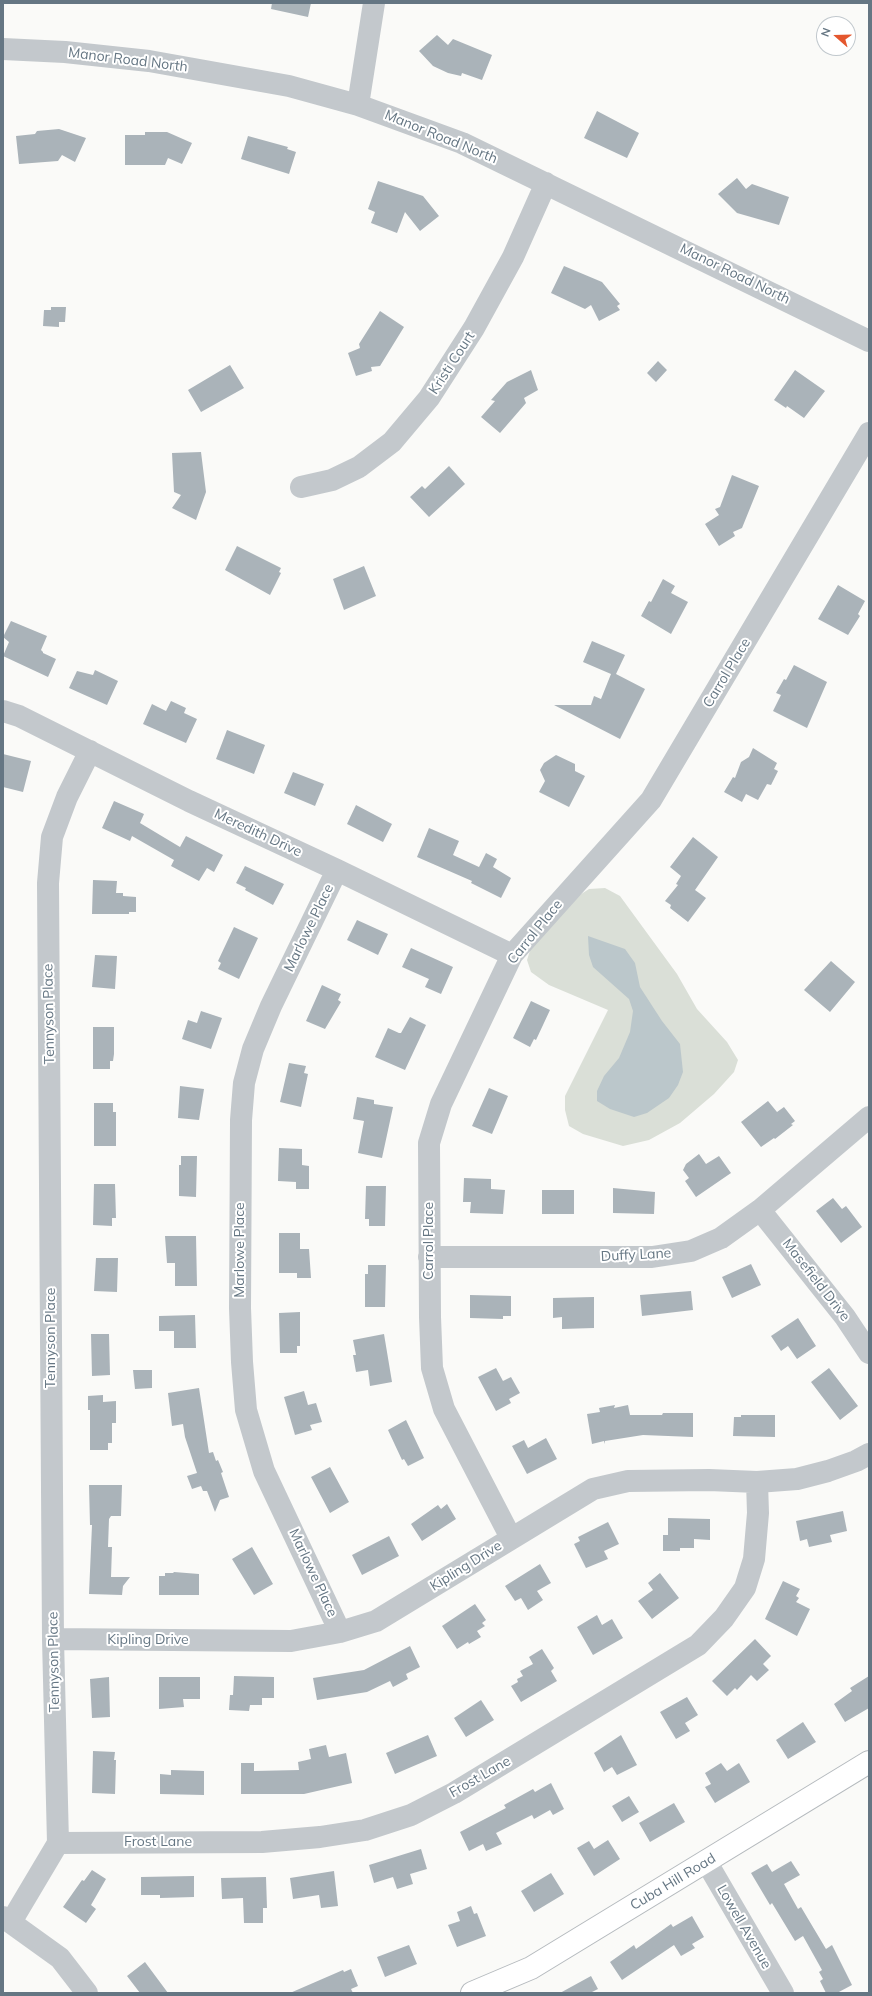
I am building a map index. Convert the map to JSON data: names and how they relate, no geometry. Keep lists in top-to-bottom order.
{
  "streets": {
    "main road": ["Cuba Hill Road"],
    "street": [
      "Manor Road North",
      "Kristi Court",
      "Carrol Place",
      "Meredith Drive",
      "Marlowe Place",
      "Tennyson Place",
      "Duffy Lane",
      "Masefield Drive",
      "Kipling Drive",
      "Frost Lane",
      "Lowell Avenue"
    ]
  },
  "crossings": [
    ["Manor Road North", "Kristi Court"],
    ["Carrol Place", "Meredith Drive"],
    ["Carrol Place", "Duffy Lane"],
    ["Carrol Place", "Kipling Drive"],
    ["Meredith Drive", "Marlowe Place"],
    ["Meredith Drive", "Tennyson Place"],
    ["Marlowe Place", "Kipling Drive"],
    ["Tennyson Place", "Kipling Drive"],
    ["Tennyson Place", "Frost Lane"],
    ["Duffy Lane", "Masefield Drive"],
    ["Kipling Drive", "Frost Lane"],
    ["Cuba Hill Road", "Lowell Avenue"]
  ],
  "north": "left"
}
